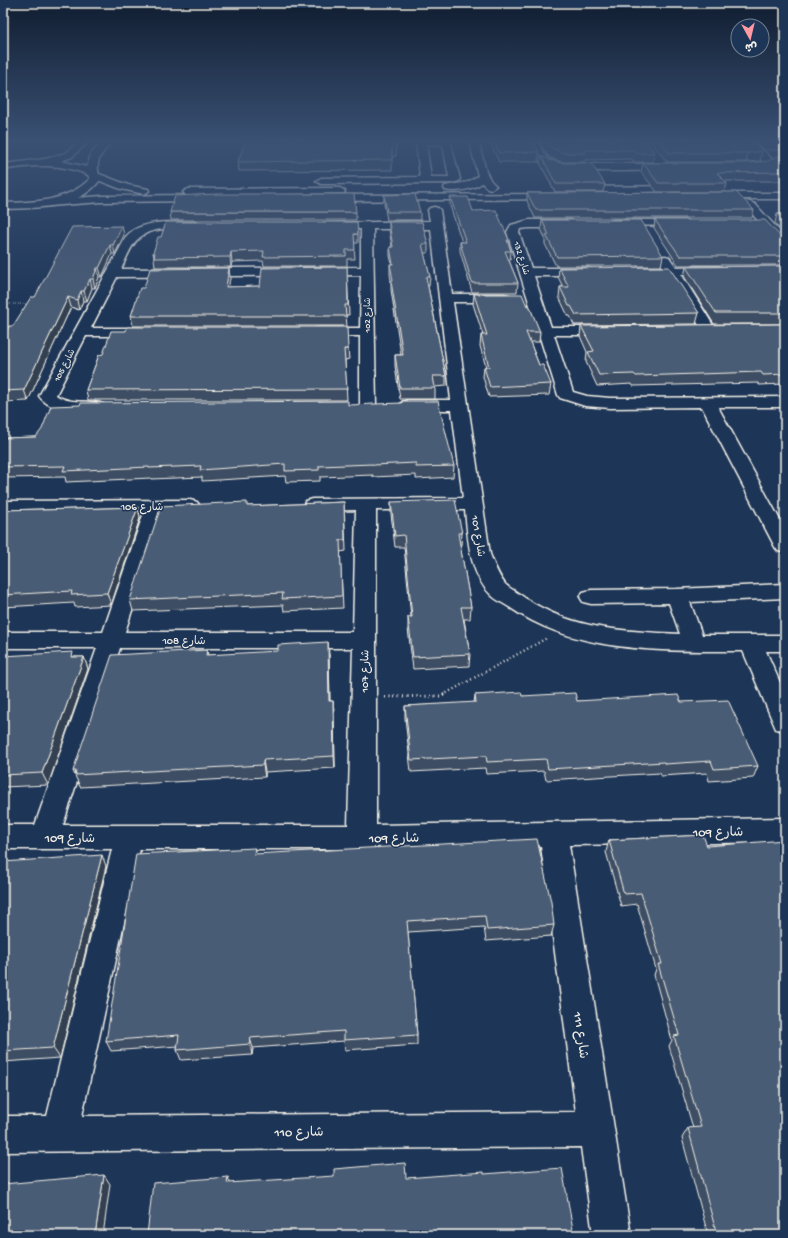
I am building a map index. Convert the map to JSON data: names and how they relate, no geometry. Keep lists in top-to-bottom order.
{
  "streets": {
    "street": [
      "شارع 132",
      "شارع 102",
      "شارع 105",
      "شارع 106",
      "شارع 101",
      "شارع 108",
      "شارع 107",
      "شارع 109",
      "شارع 111",
      "شارع 110"
    ]
  },
  "crossings": [
    ["شارع 102", "شارع 101"],
    ["شارع 108", "شارع 107"],
    ["شارع 107", "شارع 109"],
    ["شارع 109", "شارع 111"],
    ["شارع 111", "شارع 110"]
  ],
  "north": "bottom"
}
